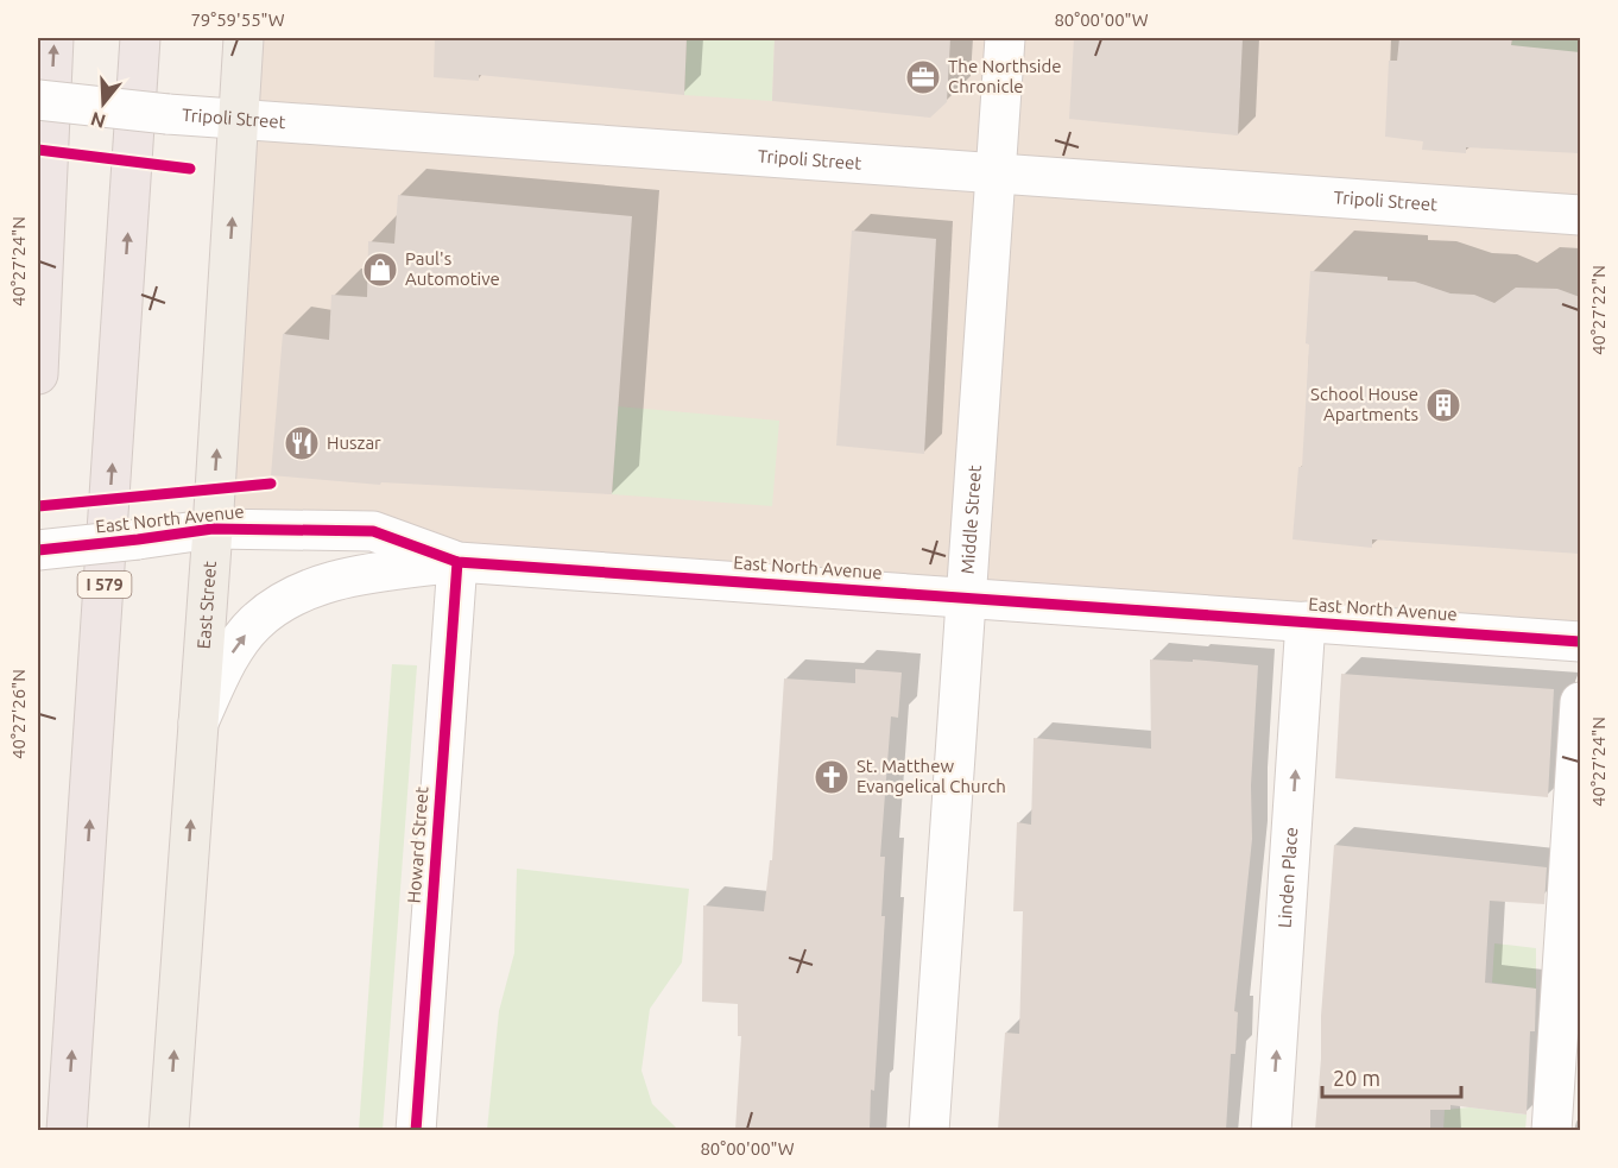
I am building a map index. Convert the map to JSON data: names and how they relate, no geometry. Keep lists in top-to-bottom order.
{
  "streets": {
    "highway": ["I 579"],
    "main road": ["East Street"],
    "street": [
      "Tripoli Street",
      "East North Avenue",
      "Middle Street",
      "Howard Street",
      "Linden Place"
    ]
  },
  "crossings": [
    ["Tripoli Street", "Middle Street"],
    ["Tripoli Street", "East Street"],
    ["East North Avenue", "Middle Street"],
    ["East North Avenue", "East Street"],
    ["East North Avenue", "Howard Street"],
    ["East North Avenue", "Linden Place"]
  ],
  "one_way": ["East Street"],
  "places": {
    "office": ["The Northside Chronicle"],
    "shop": ["Paul's Automotive"],
    "building": ["School House Apartments"],
    "restaurant": ["Huszar"],
    "church": ["St. Matthew Evangelical Church"]
  },
  "scale_bar": "20 m",
  "north": "bottom",
  "coordinates": [
    "79°59'55\"W",
    "80°00'00\"W",
    "40°27'24\"N",
    "40°27'22\"N",
    "40°27'26\"N"
  ]
}
